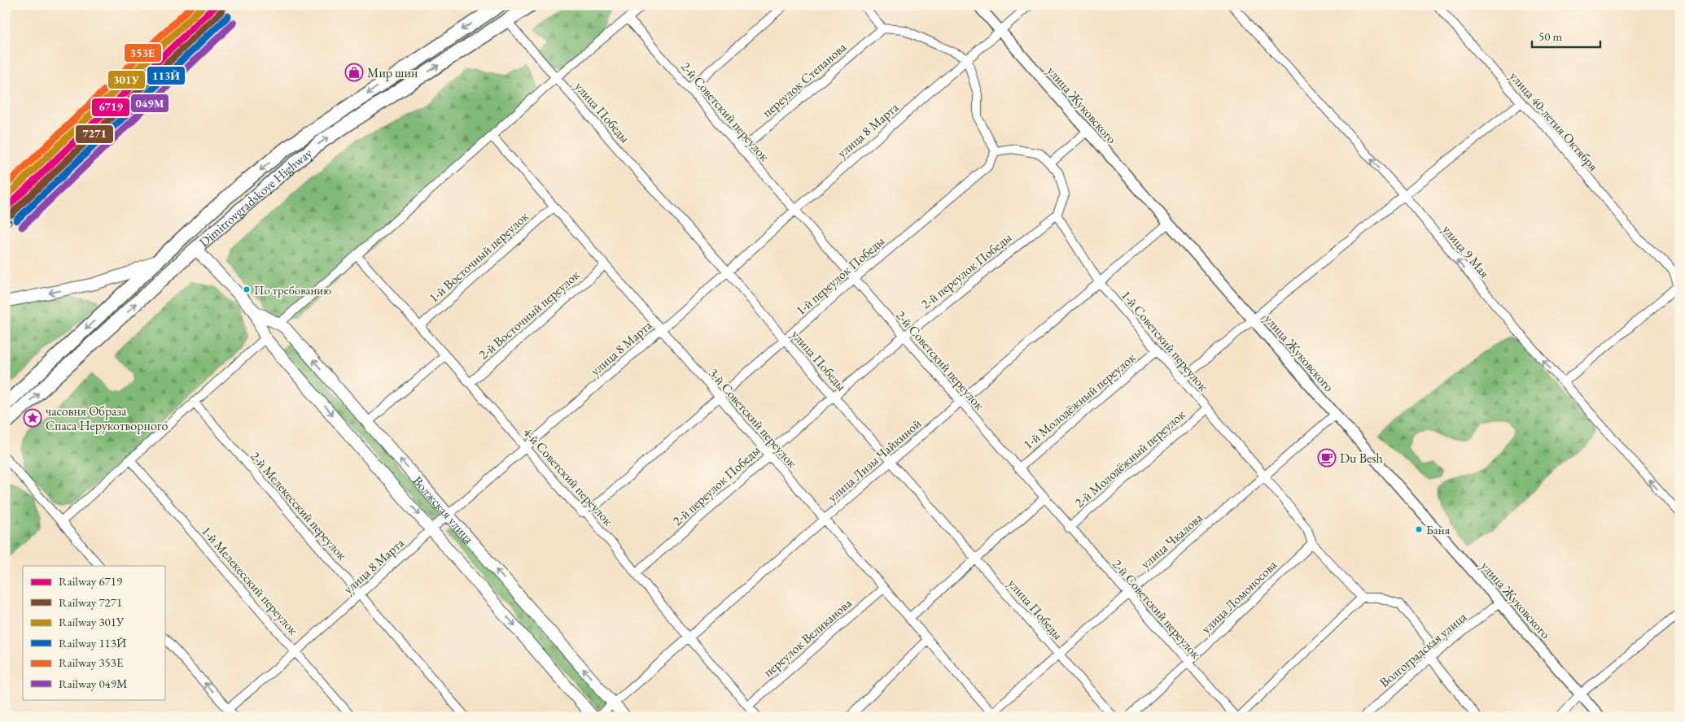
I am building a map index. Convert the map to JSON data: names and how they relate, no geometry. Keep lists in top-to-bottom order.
{
  "streets": {
    "highway": ["Dimitrovgradskoye Highway", "Волжская улица"],
    "street": [
      "переулок Степанова",
      "улица Жуковского",
      "2-й Советский переулок",
      "улица Победы",
      "улица 40-летия Октября",
      "улица 8 Марта",
      "улица 9 Мая",
      "1-й Восточный переулок",
      "2-й переулок Победы",
      "1-й переулок Победы",
      "2-й Восточный переулок",
      "1-й Советский переулок",
      "1-й Молодёжный переулок",
      "3-й Советский переулок",
      "2-й Молодёжный переулок",
      "улица Лизы Чайкиной",
      "4-й Советский переулок",
      "2-й Мелекесский переулок",
      "улица Чкалова",
      "1-й Мелекесский переулок",
      "улица Ломоносова",
      "переулок Великанова",
      "Волгоградская улица"
    ]
  },
  "crossings": [
    ["переулок Степанова", "2-й Советский переулок"],
    ["улица Жуковского", "улица 8 Марта"],
    ["улица Жуковского", "улица Лизы Чайкиной"],
    ["улица Жуковского", "улица Чкалова"],
    ["улица Жуковского", "Волгоградская улица"],
    ["2-й Советский переулок", "улица 8 Марта"],
    ["2-й Советский переулок", "2-й переулок Победы"],
    ["2-й Советский переулок", "1-й переулок Победы"],
    ["2-й Советский переулок", "1-й Молодёжный переулок"],
    ["2-й Советский переулок", "2-й Молодёжный переулок"],
    ["2-й Советский переулок", "улица Лизы Чайкиной"],
    ["2-й Советский переулок", "улица Чкалова"],
    ["2-й Советский переулок", "улица Ломоносова"],
    ["улица Победы", "улица 8 Марта"],
    ["улица Победы", "Dimitrovgradskoye Highway"],
    ["улица Победы", "2-й переулок Победы"],
    ["улица Победы", "1-й переулок Победы"],
    ["улица Победы", "улица Лизы Чайкиной"],
    ["улица Победы", "улица Чкалова"],
    ["улица 8 Марта", "3-й Советский переулок"],
    ["улица 8 Марта", "4-й Советский переулок"],
    ["улица 8 Марта", "2-й Мелекесский переулок"],
    ["улица 8 Марта", "Волжская улица"],
    ["улица 8 Марта", "1-й Мелекесский переулок"],
    ["Dimitrovgradskoye Highway", "Волжская улица"],
    ["1-й Восточный переулок", "3-й Советский переулок"],
    ["1-й Восточный переулок", "4-й Советский переулок"],
    ["2-й переулок Победы", "1-й Советский переулок"],
    ["2-й переулок Победы", "3-й Советский переулок"],
    ["2-й переулок Победы", "4-й Советский переулок"],
    ["1-й переулок Победы", "3-й Советский переулок"],
    ["1-й переулок Победы", "4-й Советский переулок"],
    ["2-й Восточный переулок", "3-й Советский переулок"],
    ["2-й Восточный переулок", "4-й Советский переулок"],
    ["1-й Советский переулок", "1-й Молодёжный переулок"],
    ["1-й Советский переулок", "2-й Молодёжный переулок"],
    ["1-й Советский переулок", "улица Лизы Чайкиной"],
    ["1-й Советский переулок", "улица Чкалова"],
    ["1-й Советский переулок", "улица Ломоносова"],
    ["3-й Советский переулок", "улица Лизы Чайкиной"],
    ["3-й Советский переулок", "улица Чкалова"],
    ["3-й Советский переулок", "переулок Великанова"],
    ["улица Лизы Чайкиной", "4-й Советский переулок"],
    ["улица Лизы Чайкиной", "Волжская улица"],
    ["4-й Советский переулок", "переулок Великанова"]
  ],
  "one_way": ["улица 9 Мая"],
  "places": {
    "shop": ["Мир шин"],
    "other": ["По требованию", "Баня"],
    "place": ["часовня Образа Спаса Нерукотворного"],
    "cafe": ["Du Besh"]
  },
  "lines": [
    "rail line 6719",
    "rail line 301У",
    "rail line 353Е",
    "rail line 7271",
    "rail line 113Й",
    "rail line 049М"
  ],
  "legend": [
    "Railway 6719",
    "Railway 7271",
    "Railway 301У",
    "Railway 113Й",
    "Railway 353Е",
    "Railway 049М"
  ],
  "scale_bar": "50 m"
}
